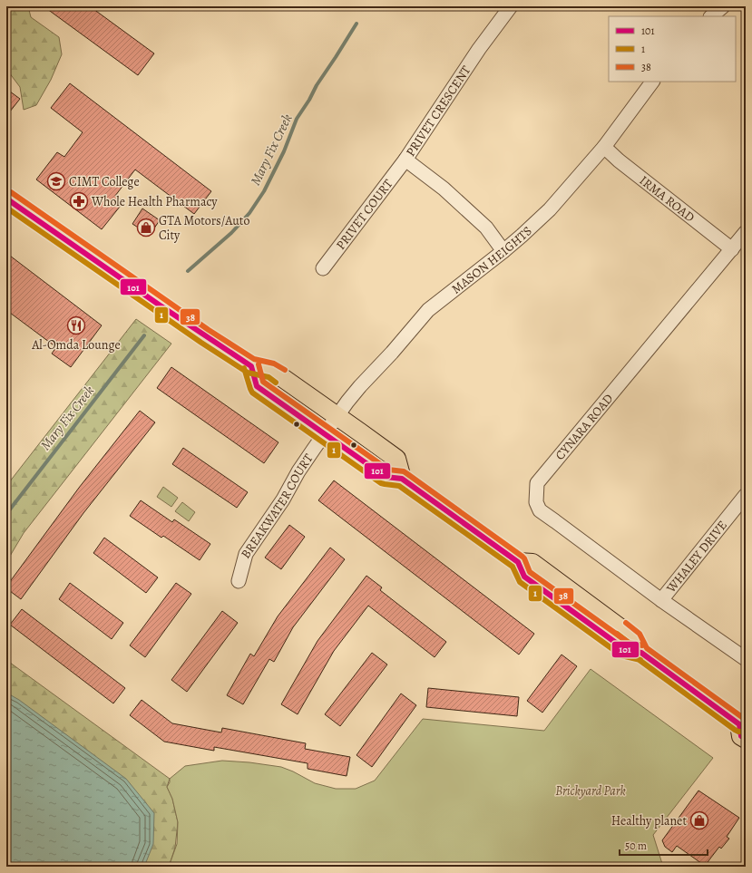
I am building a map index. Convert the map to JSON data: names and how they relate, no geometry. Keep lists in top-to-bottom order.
{
  "streets": {
    "street": [
      "PRIVET CRESCENT",
      "IRMA ROAD",
      "PRIVET COURT",
      "MASON HEIGHTS",
      "CYNARA ROAD",
      "BREAKWATER COURT",
      "WHALEY DRIVE"
    ]
  },
  "crossings": [
    ["PRIVET CRESCENT", "PRIVET COURT"],
    ["PRIVET CRESCENT", "MASON HEIGHTS"],
    ["IRMA ROAD", "MASON HEIGHTS"],
    ["IRMA ROAD", "CYNARA ROAD"],
    ["MASON HEIGHTS", "BREAKWATER COURT"],
    ["CYNARA ROAD", "WHALEY DRIVE"]
  ],
  "water": ["Mary Fix Creek"],
  "parks": ["Brickyard Park"],
  "places": {
    "school or university": ["CIMT College"],
    "pharmacy": ["Whole Health Pharmacy"],
    "shop": ["GTA Motors/Auto City", "Healthy planet"],
    "restaurant": ["Al-Omda Lounge"]
  },
  "lines": ["transit line 38", "transit line 101", "transit line 1"],
  "legend": ["101", "1", "38"],
  "scale_bar": "50 m"
}
